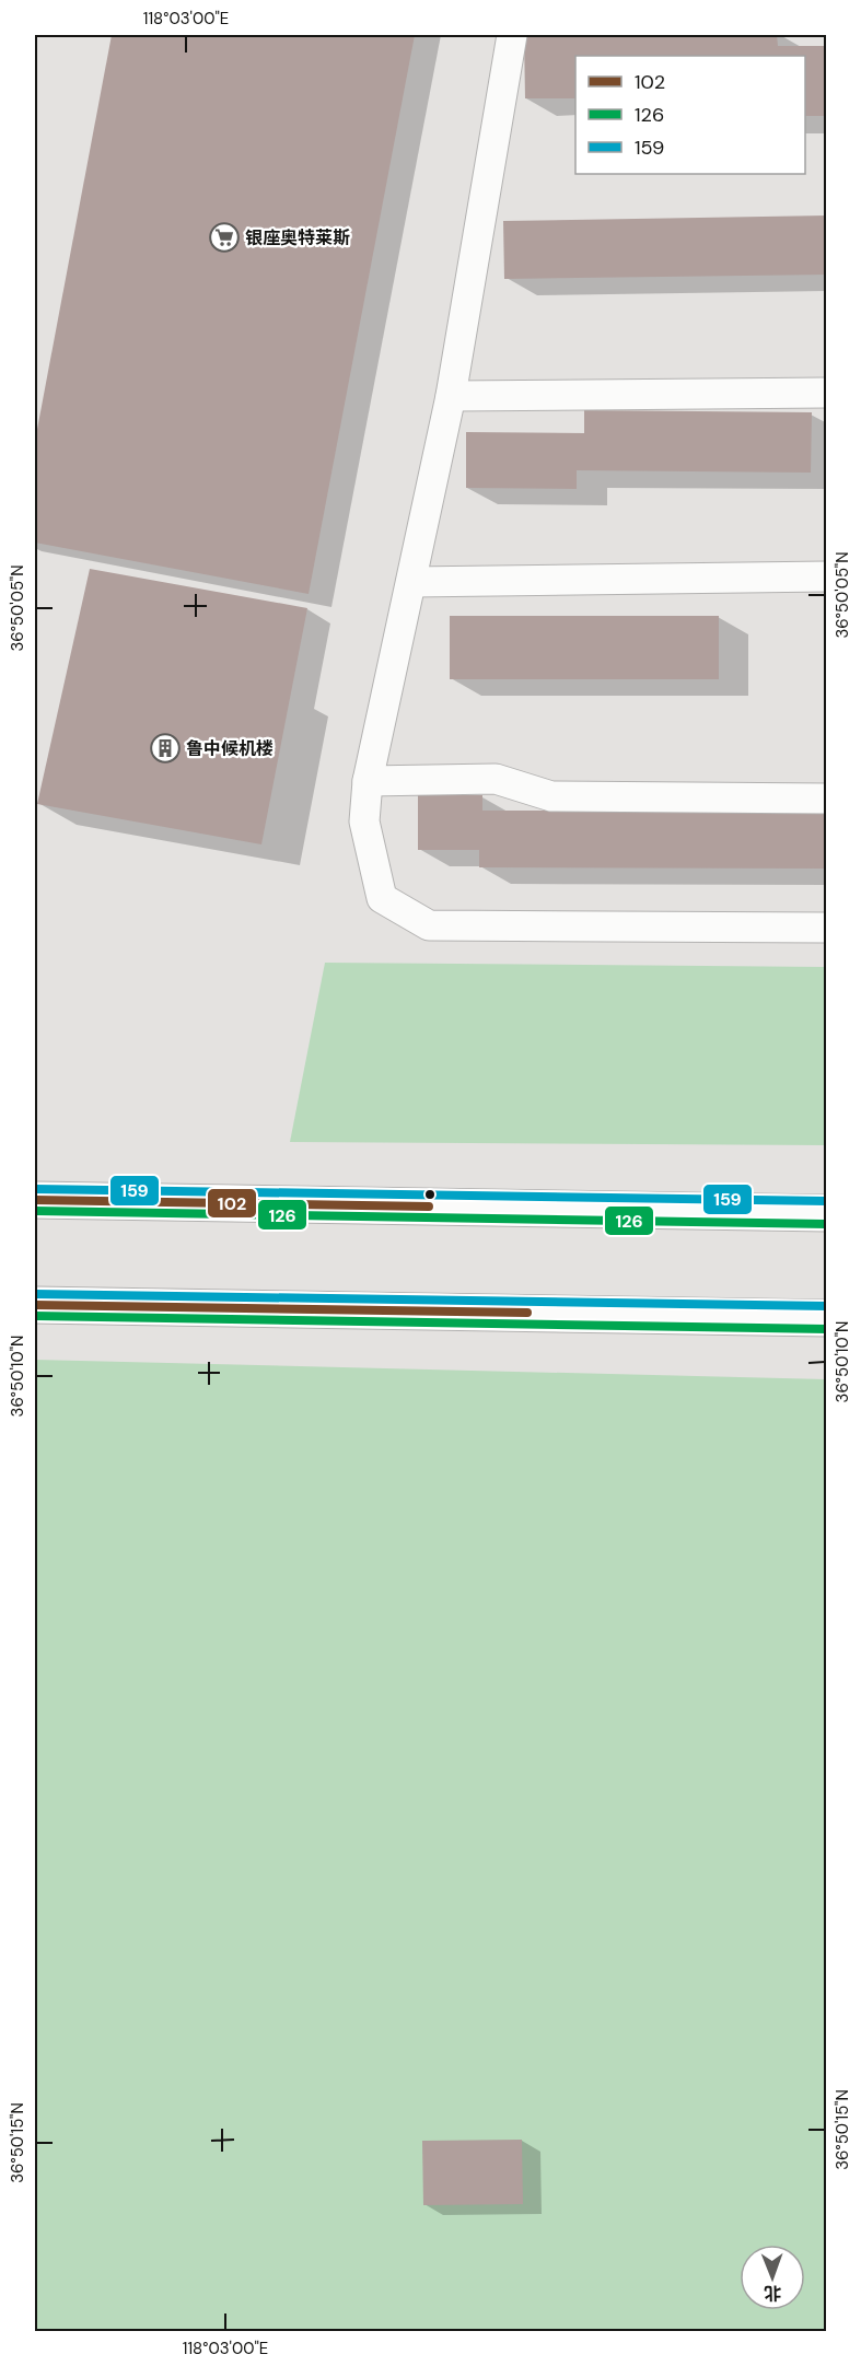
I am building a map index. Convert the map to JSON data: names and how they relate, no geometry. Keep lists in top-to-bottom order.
{
  "places": {
    "supermarket": ["银座奥特莱斯"],
    "building": ["鲁中候机楼"]
  },
  "lines": ["transit line 159", "transit line 102", "transit line 126"],
  "legend": ["102", "126", "159"],
  "north": "bottom",
  "coordinates": [
    "118°03'00\"E",
    "36°50'05\"N",
    "36°50'10\"N",
    "36°50'15\"N"
  ]
}
